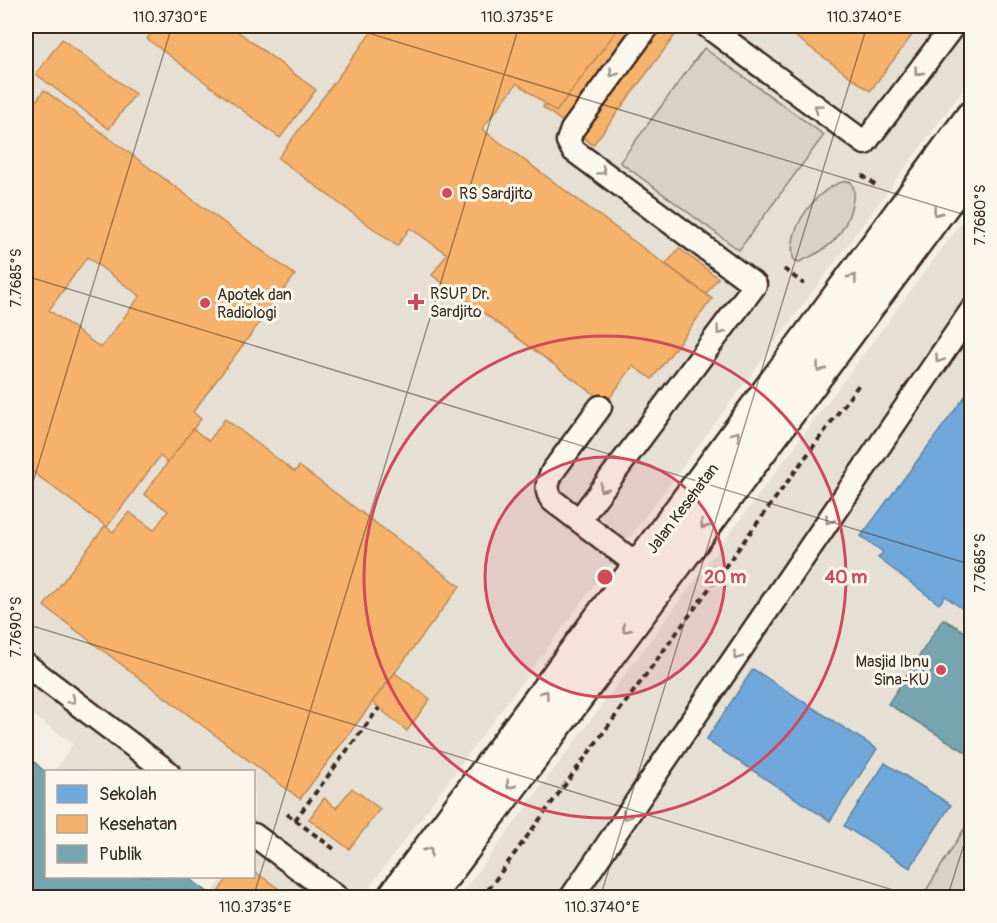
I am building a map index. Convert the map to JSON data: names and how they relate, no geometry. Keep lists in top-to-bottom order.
{
  "streets": {
    "street": ["Jalan Kesehatan"]
  },
  "places": {
    "other": ["RS Sardjito", "Apotek dan Radiologi", "Masjid Ibnu Sina-KU"],
    "health": ["RSUP Dr. Sardjito"]
  },
  "legend": ["Sekolah", "Kesehatan", "Publik"],
  "coordinates": [
    "110.3730°E",
    "110.3735°E",
    "110.3740°E",
    "7.7680°S",
    "7.7685°S",
    "7.7690°S"
  ],
  "rings": ["20 m", "40 m"]
}
